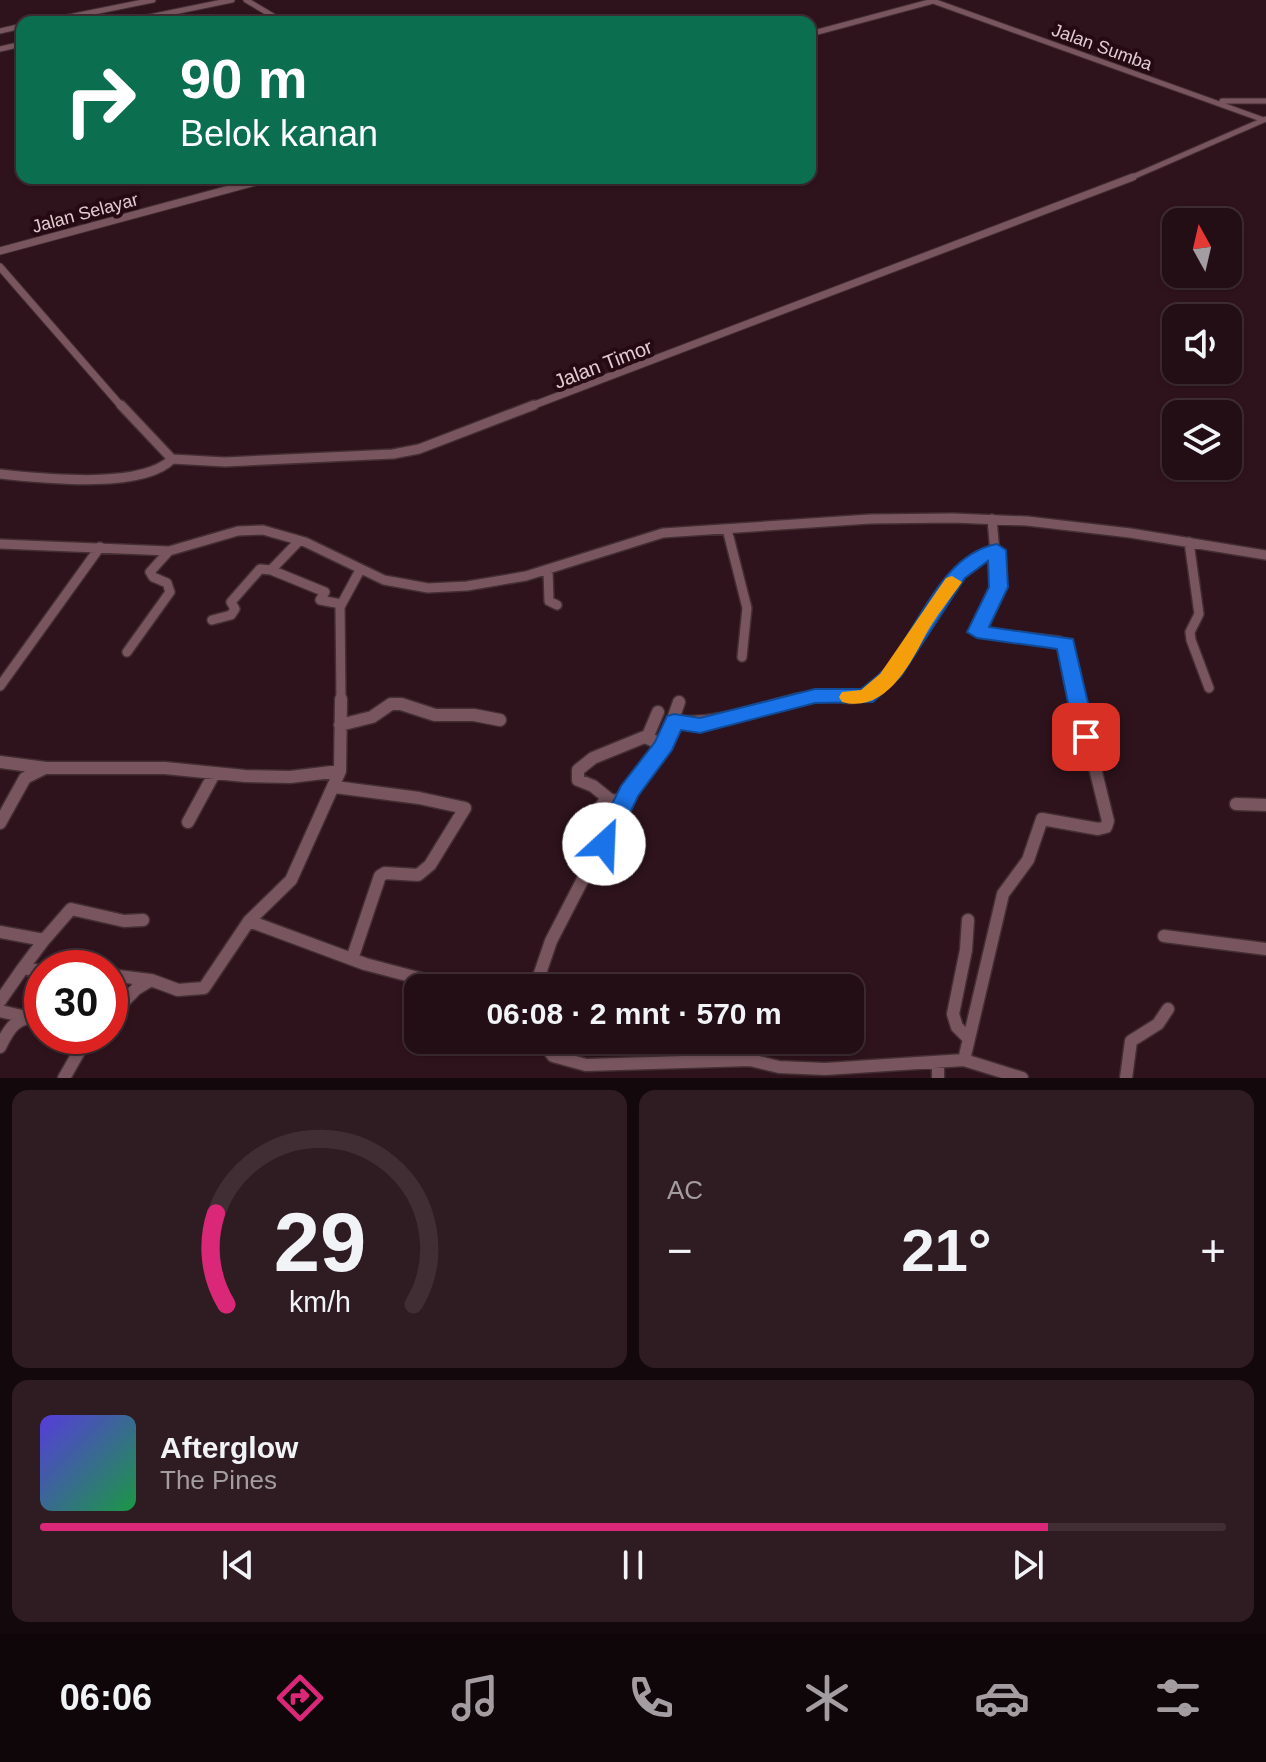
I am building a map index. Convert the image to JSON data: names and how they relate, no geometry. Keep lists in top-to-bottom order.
{
  "streets": {
    "street": ["Jalan Sumba", "Jalan Selayar", "Jalan Timor"]
  },
  "crossings": [
    ["Jalan Sumba", "Jalan Timor"]
  ],
  "north": "top",
  "page": {
    "turn": ["90 m", "Belok kanan"],
    "limit": "30",
    "trip": "06:08 · 2 mnt · 570 m",
    "tile": "AC",
    "heat": ["−", "21°", "+"],
    "song": ["Afterglow", "The Pines"],
    "tabs": "06:06",
    "gauge": ["29", "km/h"]
  }
}
